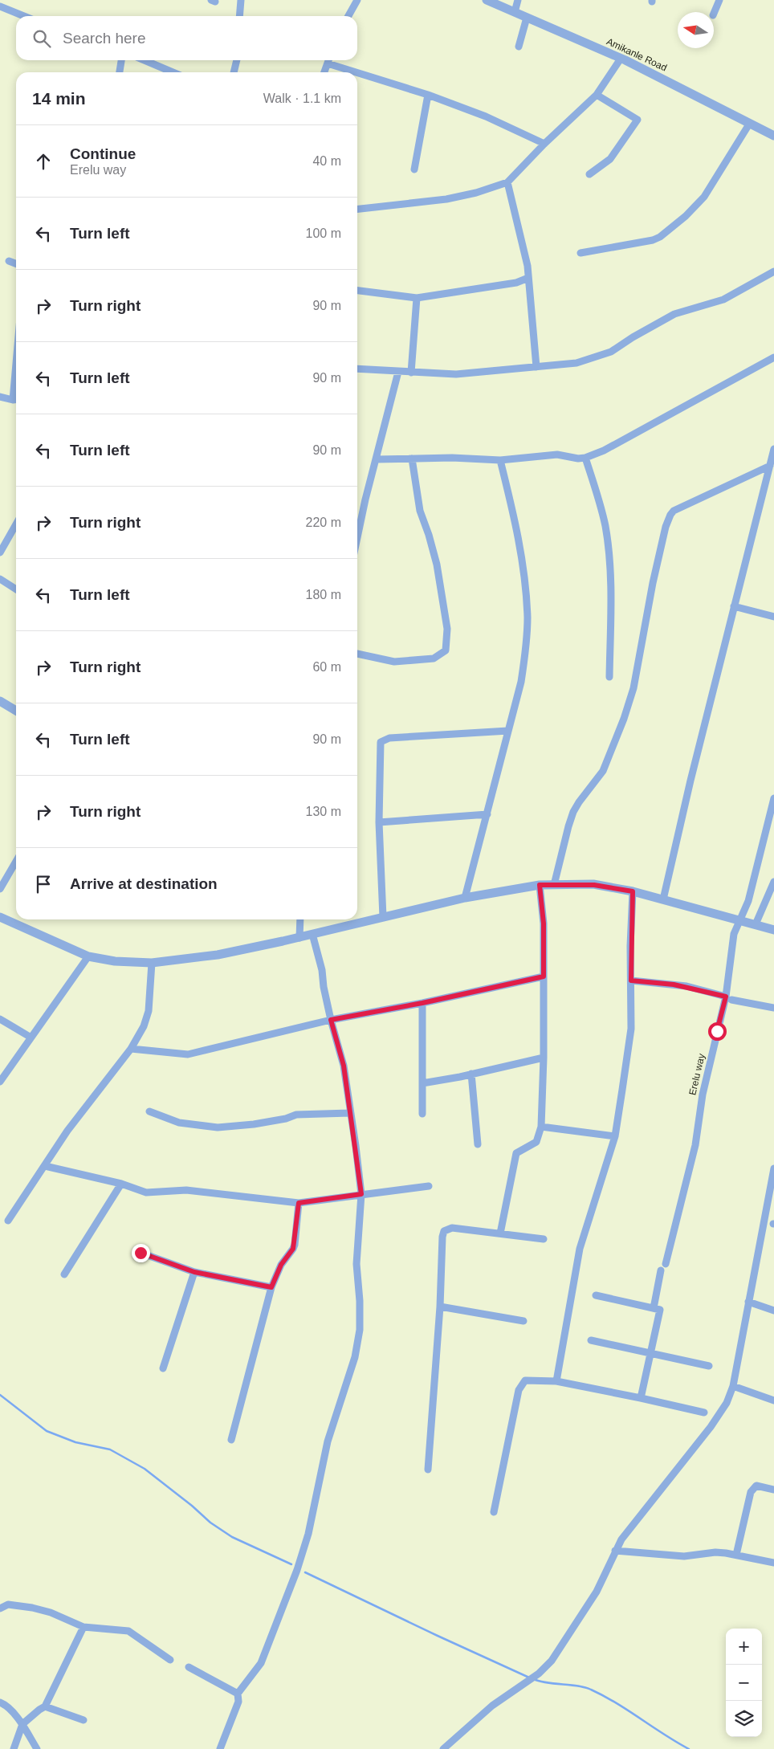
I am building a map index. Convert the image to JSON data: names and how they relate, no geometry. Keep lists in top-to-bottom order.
{
  "streets": {
    "street": ["Amikanle Road", "Erelu way"]
  },
  "north": "left",
  "page": {
    "search": "Search here",
    "heading": ["14 min", "Walk · 1.1 km"],
    "list": [
      ["Continue", "Erelu way", "40 m"],
      ["Turn left", "100 m"],
      ["Turn right", "90 m"],
      ["Turn left", "90 m"],
      ["Turn left", "90 m"],
      ["Turn right", "220 m"],
      ["Turn left", "180 m"],
      ["Turn right", "60 m"],
      ["Turn left", "90 m"],
      ["Turn right", "130 m"],
      "Arrive at destination"
    ],
    "map_buttons": ["+", "−"]
  }
}
